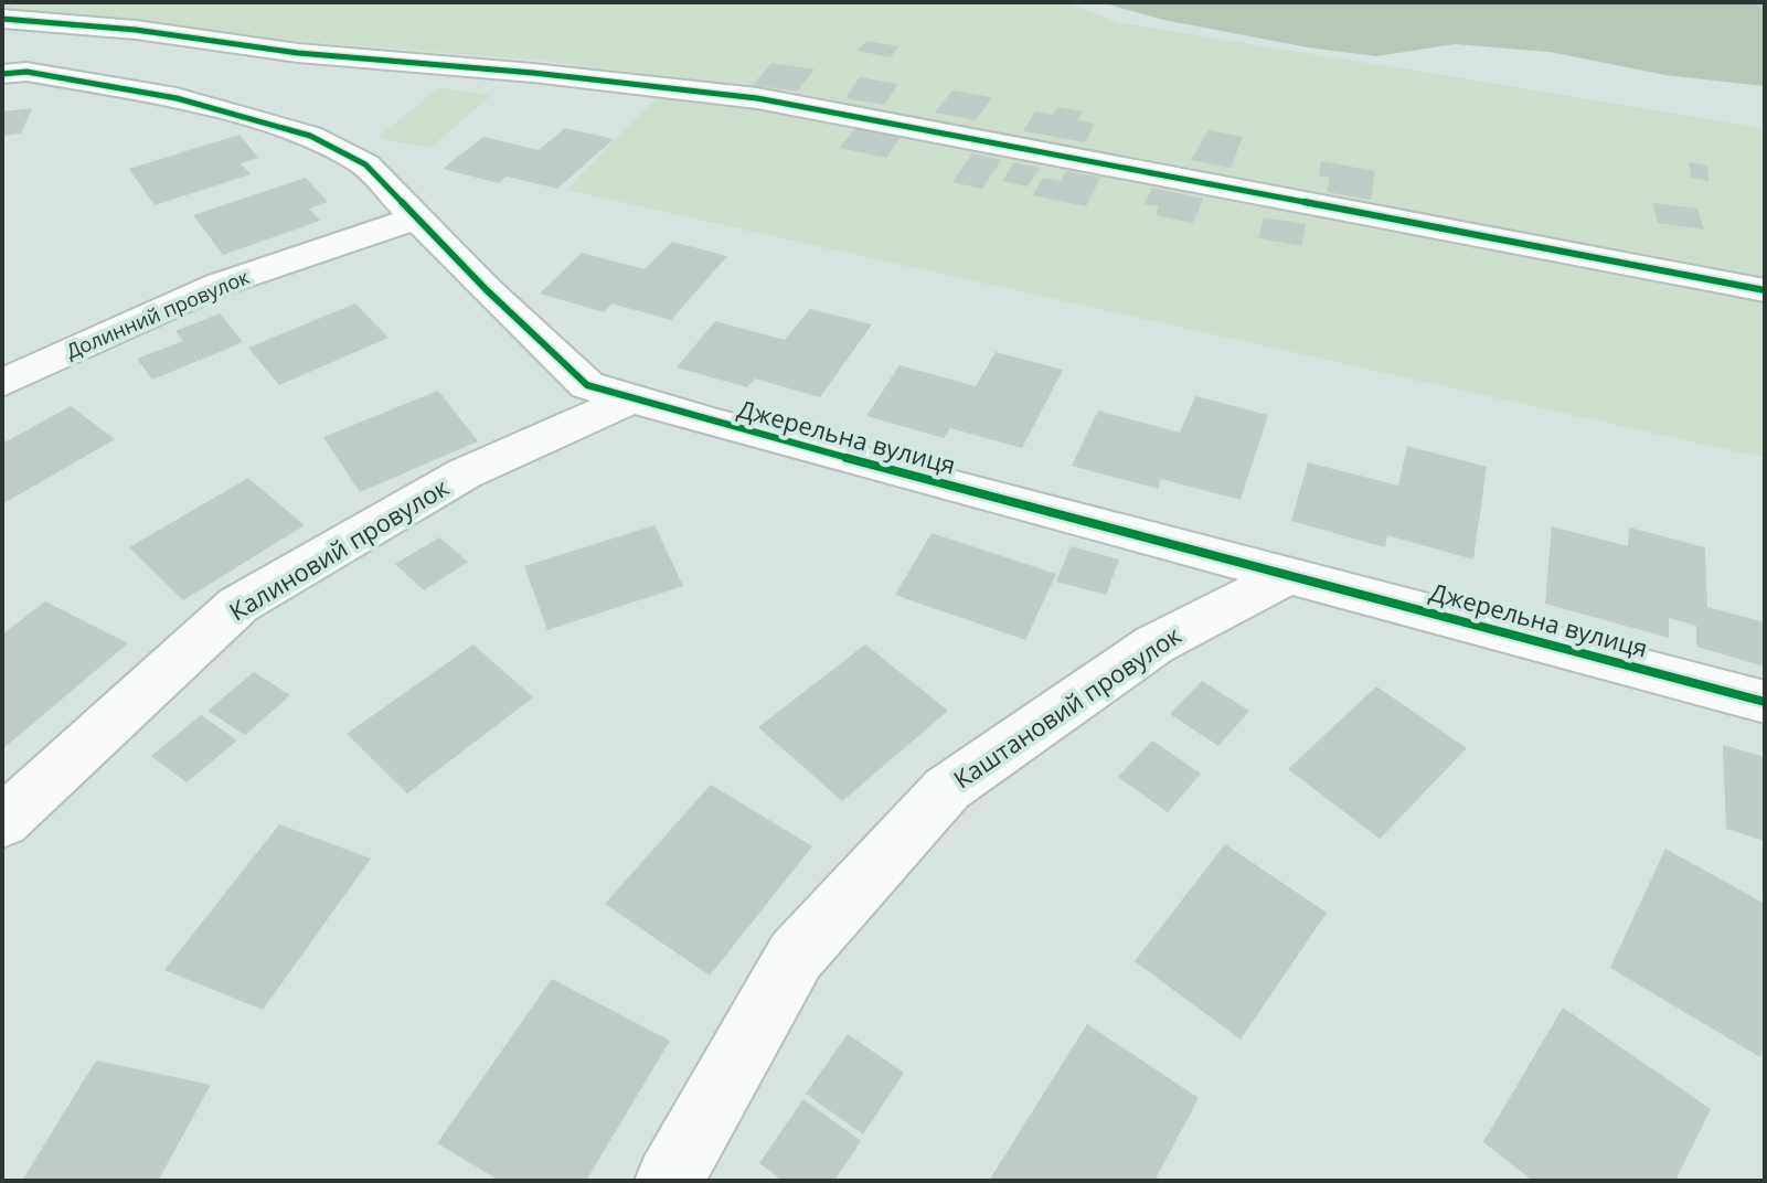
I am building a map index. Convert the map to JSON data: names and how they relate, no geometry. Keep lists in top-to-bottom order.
{
  "streets": {
    "street": [
      "Долинний провулок",
      "Джерельна вулиця",
      "Калиновий провулок",
      "Каштановий провулок"
    ]
  },
  "crossings": [
    ["Долинний провулок", "Джерельна вулиця"],
    ["Джерельна вулиця", "Калиновий провулок"],
    ["Джерельна вулиця", "Каштановий провулок"]
  ]
}
